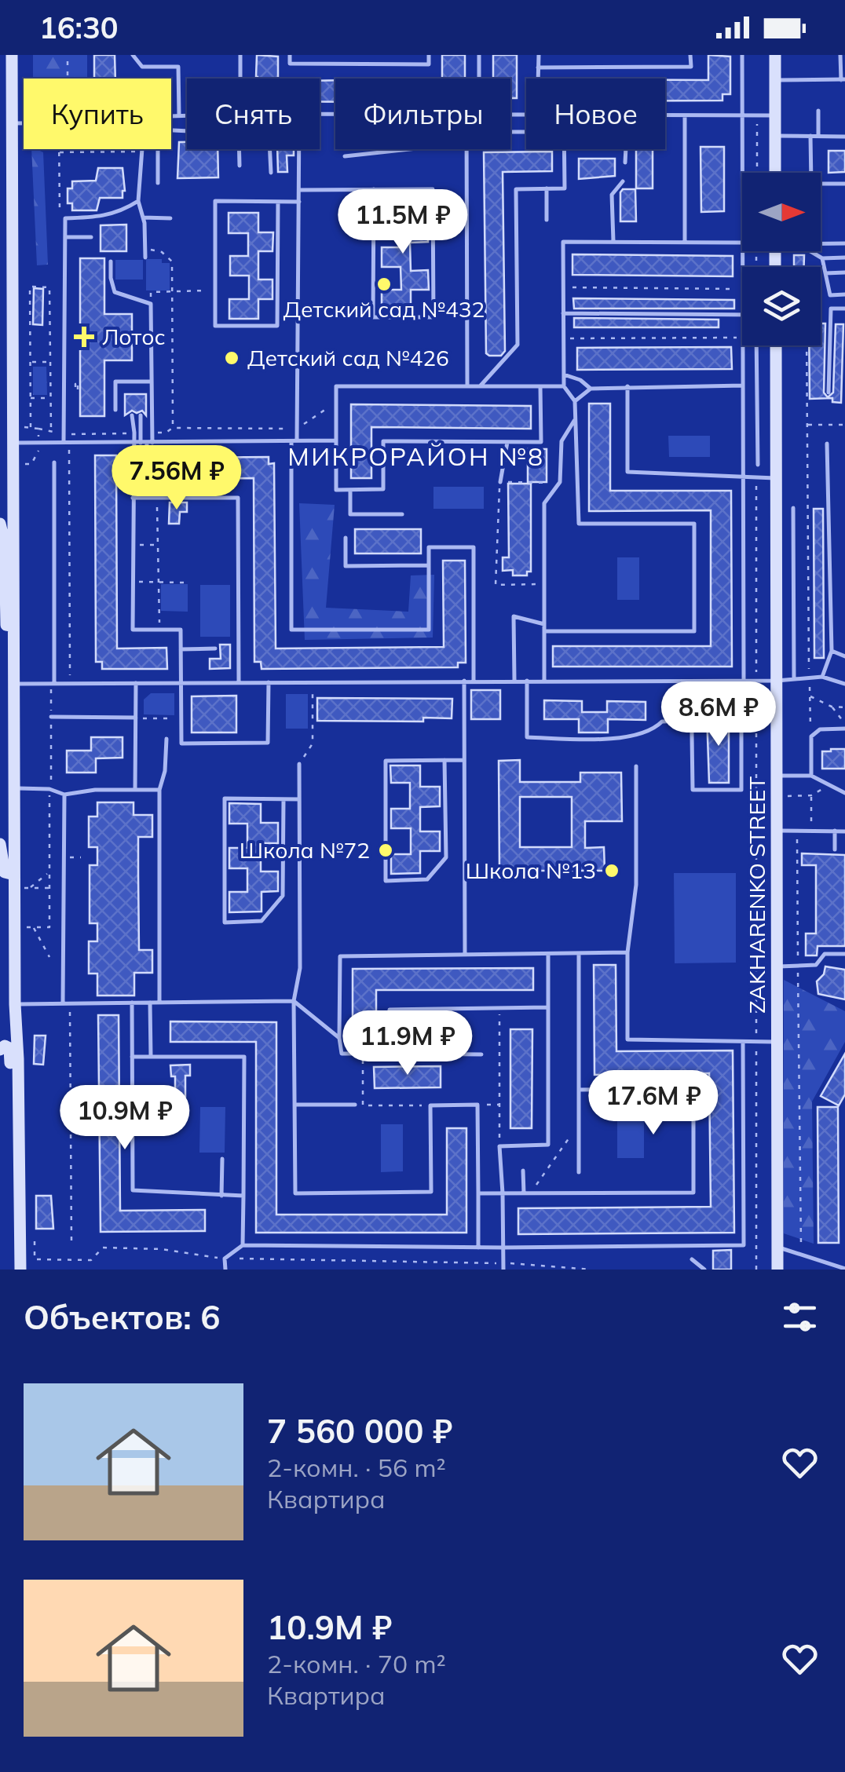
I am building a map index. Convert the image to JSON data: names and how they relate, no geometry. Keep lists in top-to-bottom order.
{
  "streets": {
    "main road": ["ZAKHARENKO STREET"]
  },
  "districts": ["МИКРОРАЙОН №8"],
  "places": {
    "other": [
      "Детский сад №432",
      "Детский сад №426",
      "Школа №72",
      "Школа №13"
    ],
    "health": ["Лотос"]
  },
  "north": "right",
  "page": {
    "status": "16:30",
    "chip": [
      "Купить",
      "Снять",
      "Фильтры",
      "Новое"
    ],
    "price": [
      "11.5M ₽",
      "7.56M ₽",
      "8.6M ₽",
      "11.9M ₽",
      "17.6M ₽",
      "10.9M ₽"
    ],
    "heading": "Объектов: 6",
    "list": [
      {
        "name": "7 560 000 ₽",
        "note": "2-комн. · 56 m² · Квартира"
      },
      {
        "name": "10.9M ₽",
        "note": "2-комн. · 70 m² · Квартира"
      }
    ]
  }
}
